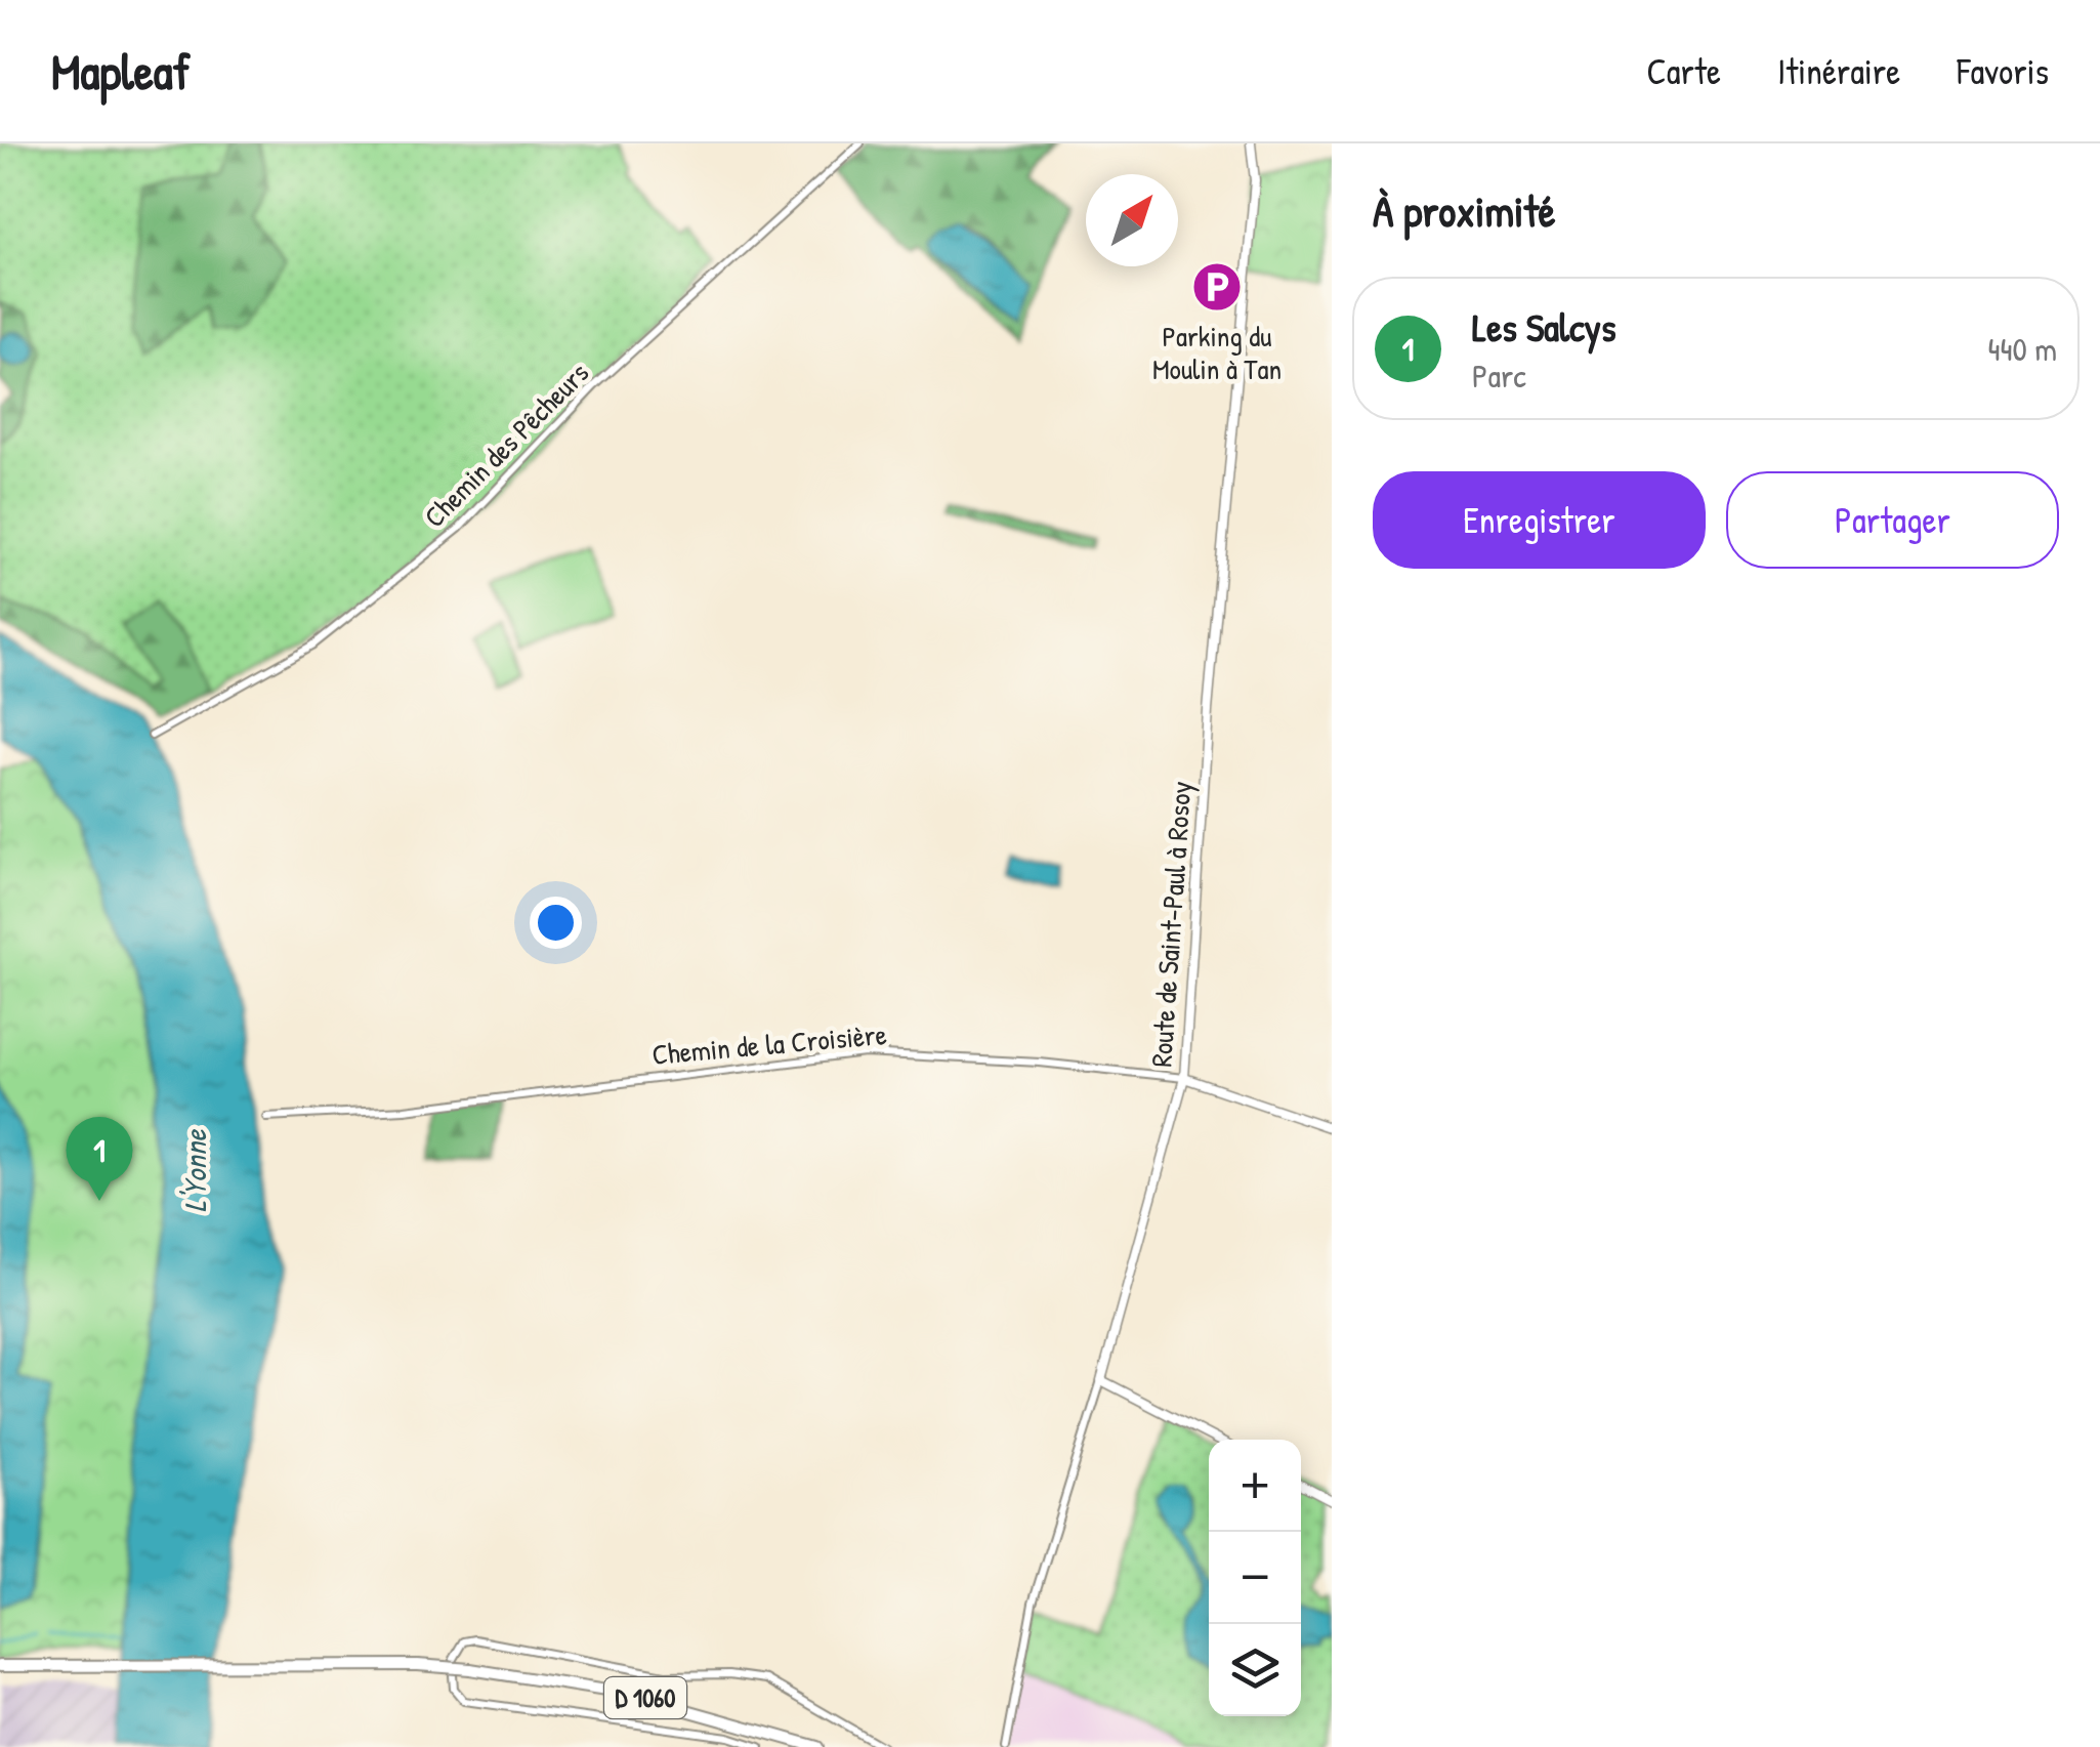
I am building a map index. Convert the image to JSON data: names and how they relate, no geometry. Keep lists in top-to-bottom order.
{
  "streets": {
    "main road": ["D 1060"],
    "street": ["Chemin des Pêcheurs", "Route de Saint-Paul à Rosoy", "Chemin de la Croisière"]
  },
  "crossings": [
    ["Route de Saint-Paul à Rosoy", "Chemin de la Croisière"]
  ],
  "water": ["L'Yonne"],
  "places": {
    "parking": ["Parking du Moulin à Tan"]
  },
  "north": "top right",
  "page": {
    "header": "Mapleaf",
    "nav": ["Carte", "Itinéraire", "Favoris"],
    "heading": "À proximité",
    "list": [
      {
        "mark": "1",
        "name": "Les Salcys",
        "note": "Parc",
        "value": "440 m"
      }
    ],
    "buttons": ["Enregistrer", "Partager"],
    "pins": "1",
    "map_buttons": ["+", "−"]
  }
}
